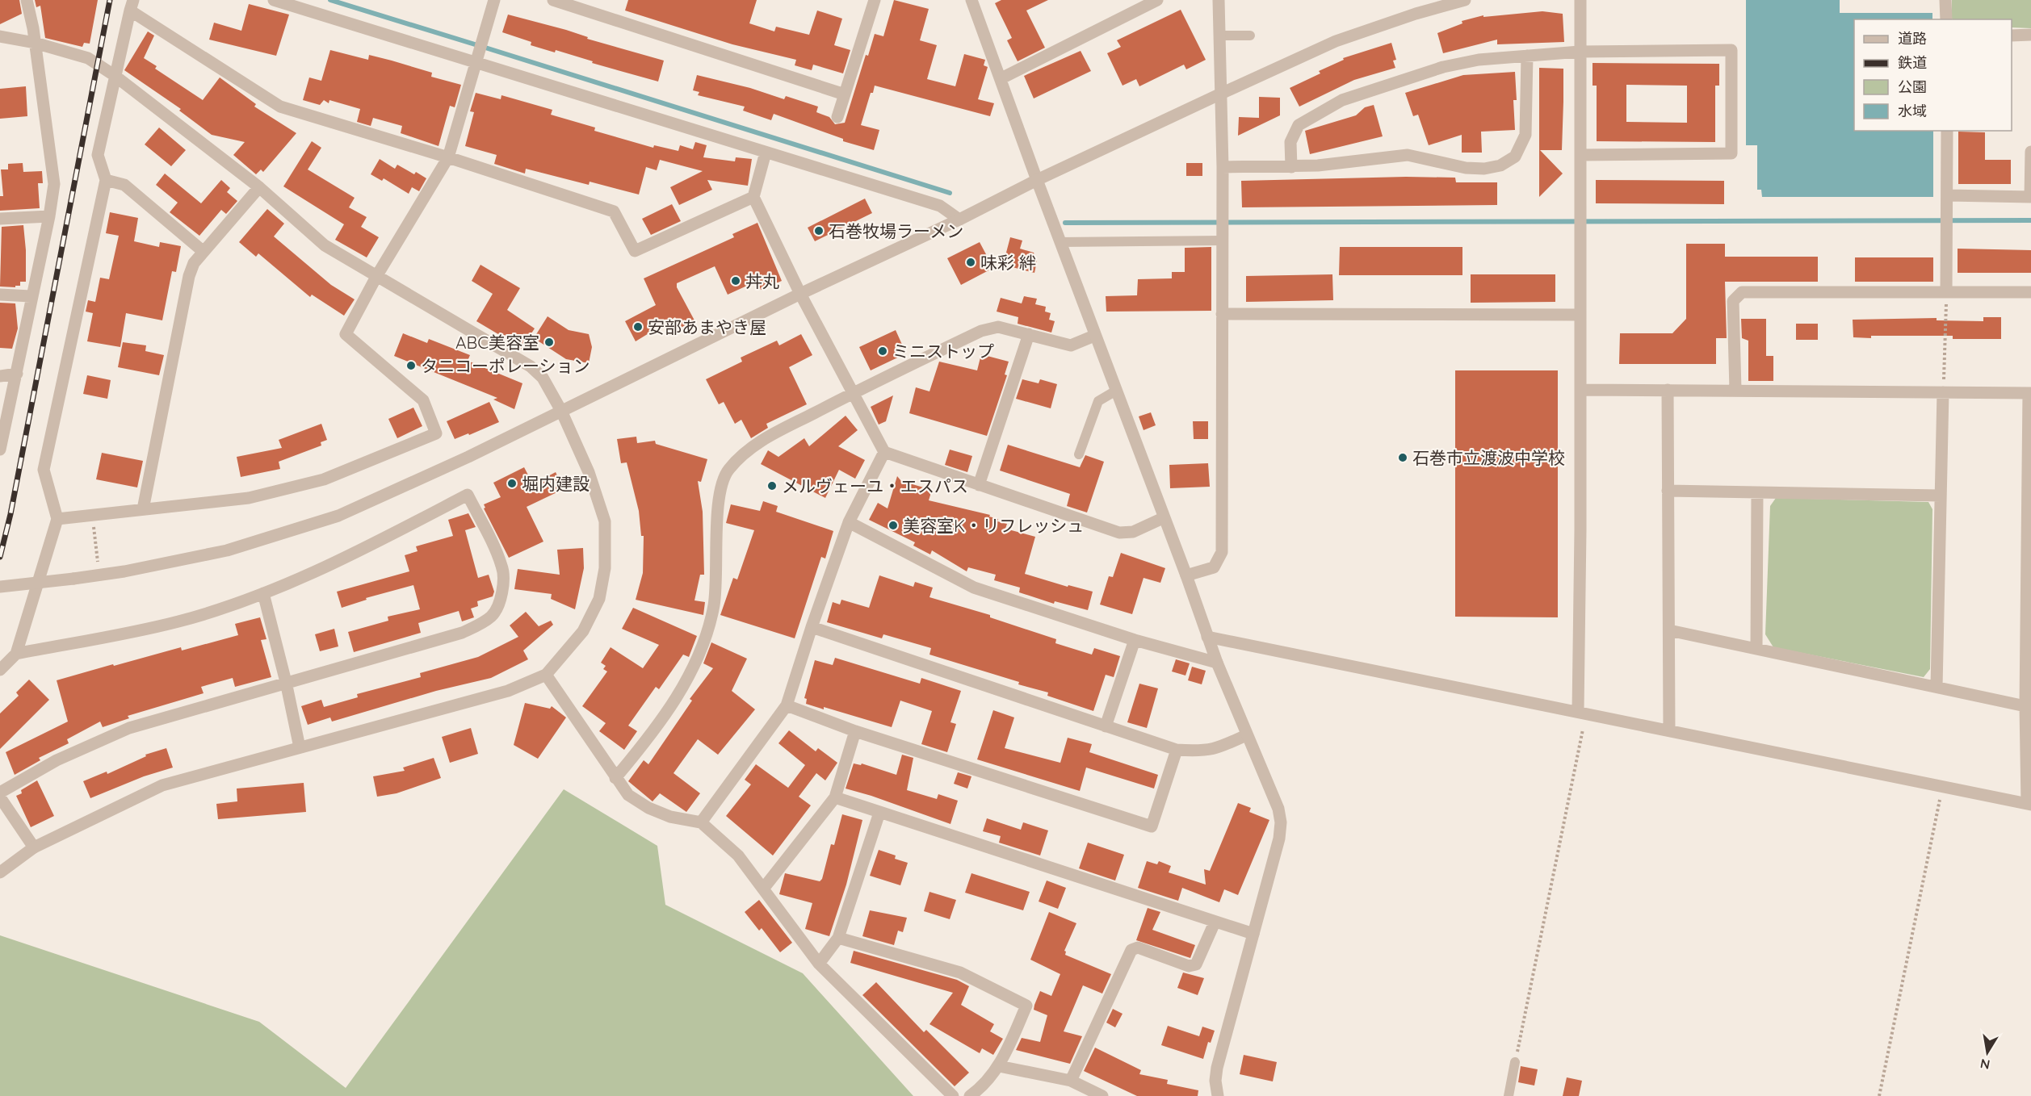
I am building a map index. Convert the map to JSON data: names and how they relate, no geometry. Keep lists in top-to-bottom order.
{
  "places": [
    "石巻牧場ラーメン",
    "味彩 絆",
    "丼丸",
    "安部あまやき屋",
    "ABC美容室",
    "ミニストップ",
    "タニコーポレーション",
    "石巻市立渡波中学校",
    "堀内建設",
    "メルヴェーユ・エスパス",
    "美容室K・リフレッシュ"
  ],
  "legend": [
    "道路",
    "鉄道",
    "公園",
    "水域"
  ],
  "north": "bottom"
}
